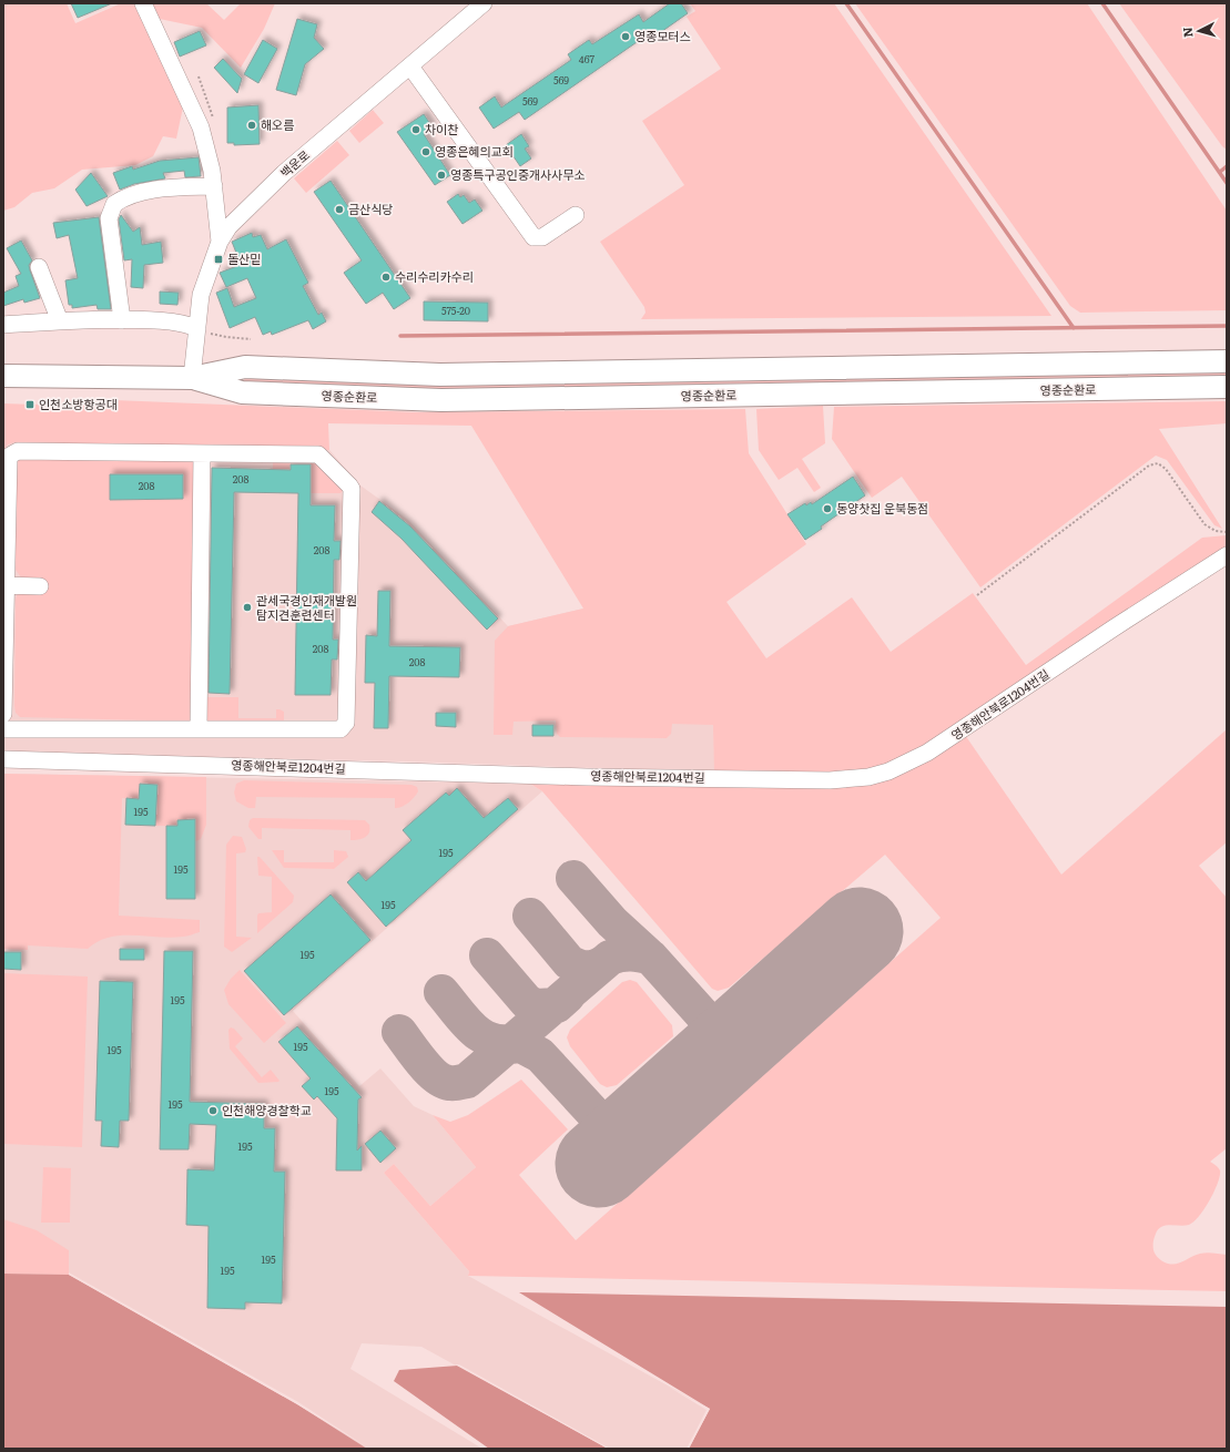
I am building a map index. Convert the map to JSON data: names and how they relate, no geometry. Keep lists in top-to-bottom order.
{
  "streets": {
    "main road": ["영종순환로"],
    "street": ["백운로", "영종해안북로1204번길"]
  },
  "crossings": [
    ["백운로", "영종순환로"]
  ],
  "places": {
    "other": [
      "영종모터스",
      "해오름",
      "차이찬",
      "영종은혜의교회",
      "영종특구공인중개사사무소",
      "금산식당",
      "수리수리카수리",
      "동양찻집 운북동점",
      "관세국경인재개발원 탐지견훈련센터",
      "인천해양경찰학교"
    ],
    "transit": ["돌산밑", "인천소방항공대"]
  },
  "house_numbers": [
    "467",
    "569",
    "569",
    "575-20",
    "208",
    "208",
    "208",
    "208",
    "208",
    "195",
    "195",
    "195",
    "195",
    "195",
    "195",
    "195",
    "195",
    "195",
    "195",
    "195",
    "195",
    "195"
  ],
  "north": "left"
}
